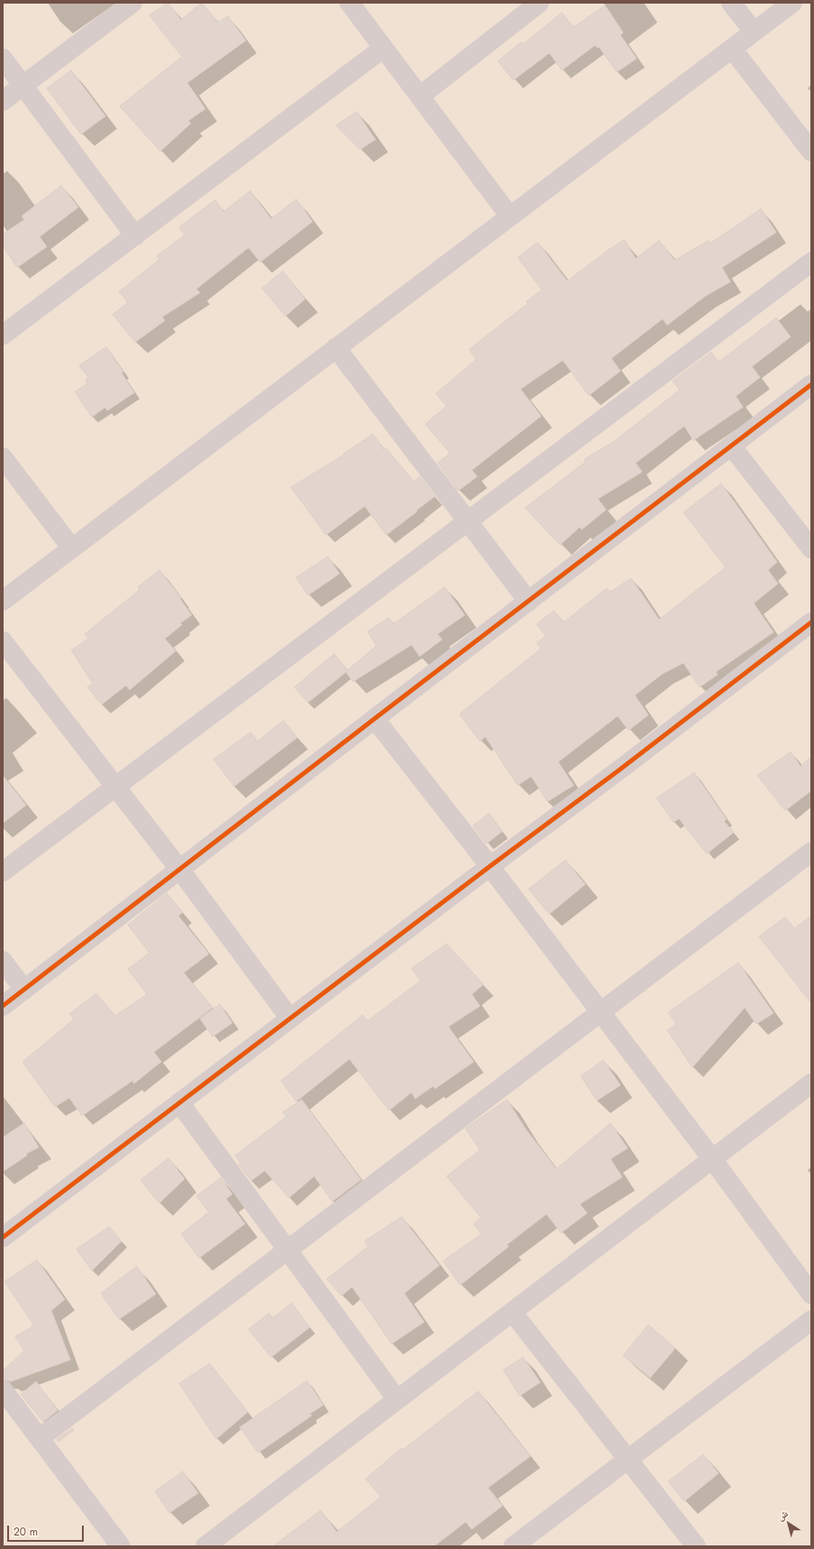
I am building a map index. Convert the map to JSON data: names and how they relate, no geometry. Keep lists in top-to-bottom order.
{
  "scale_bar": "20 m",
  "north": "top left"
}
